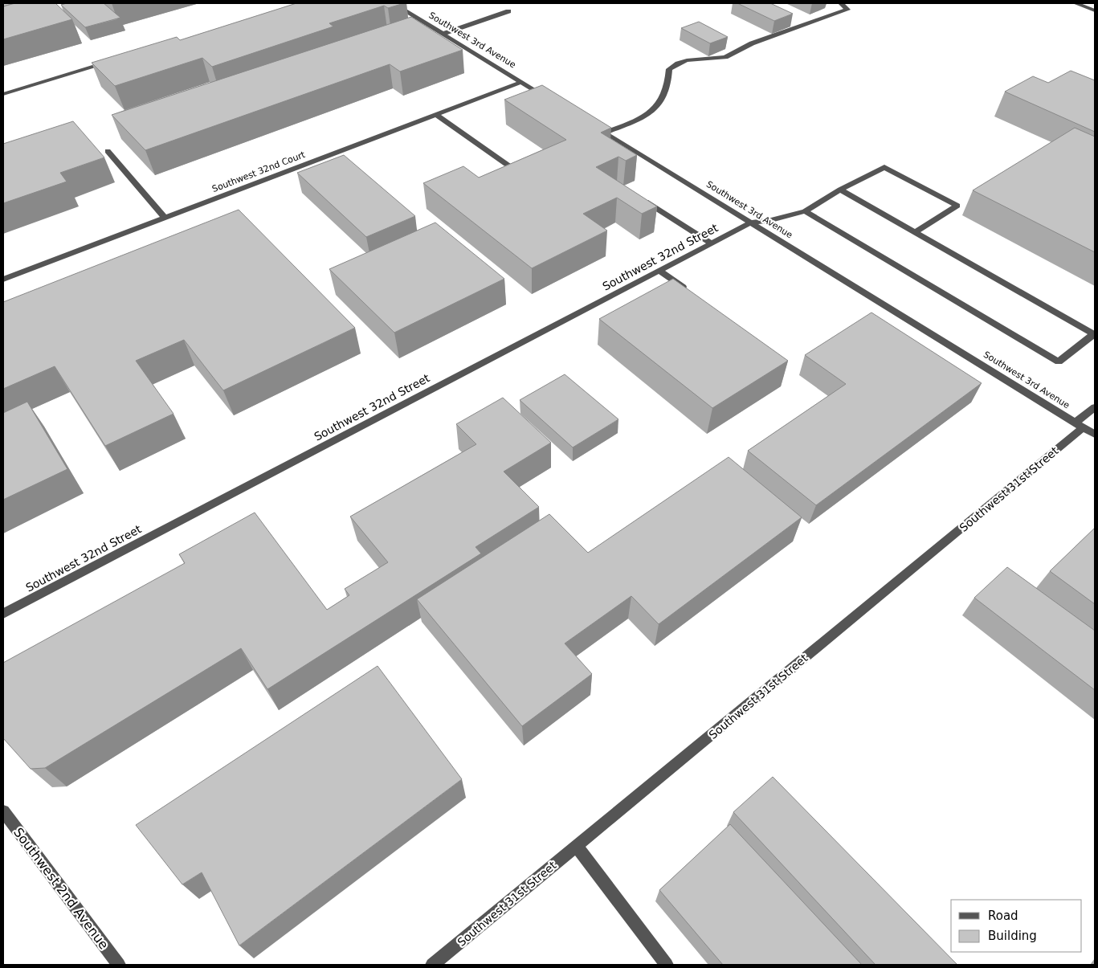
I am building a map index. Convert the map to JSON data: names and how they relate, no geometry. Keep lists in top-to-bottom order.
{
  "streets": {
    "street": [
      "Southwest 3rd Avenue",
      "Southwest 32nd Court",
      "Southwest 32nd Street",
      "Southwest 31st Street",
      "Southwest 2nd Avenue"
    ]
  },
  "crossings": [
    ["Southwest 3rd Avenue", "Southwest 32nd Court"],
    ["Southwest 3rd Avenue", "Southwest 32nd Street"],
    ["Southwest 3rd Avenue", "Southwest 31st Street"]
  ],
  "legend": ["Road", "Building"]
}
